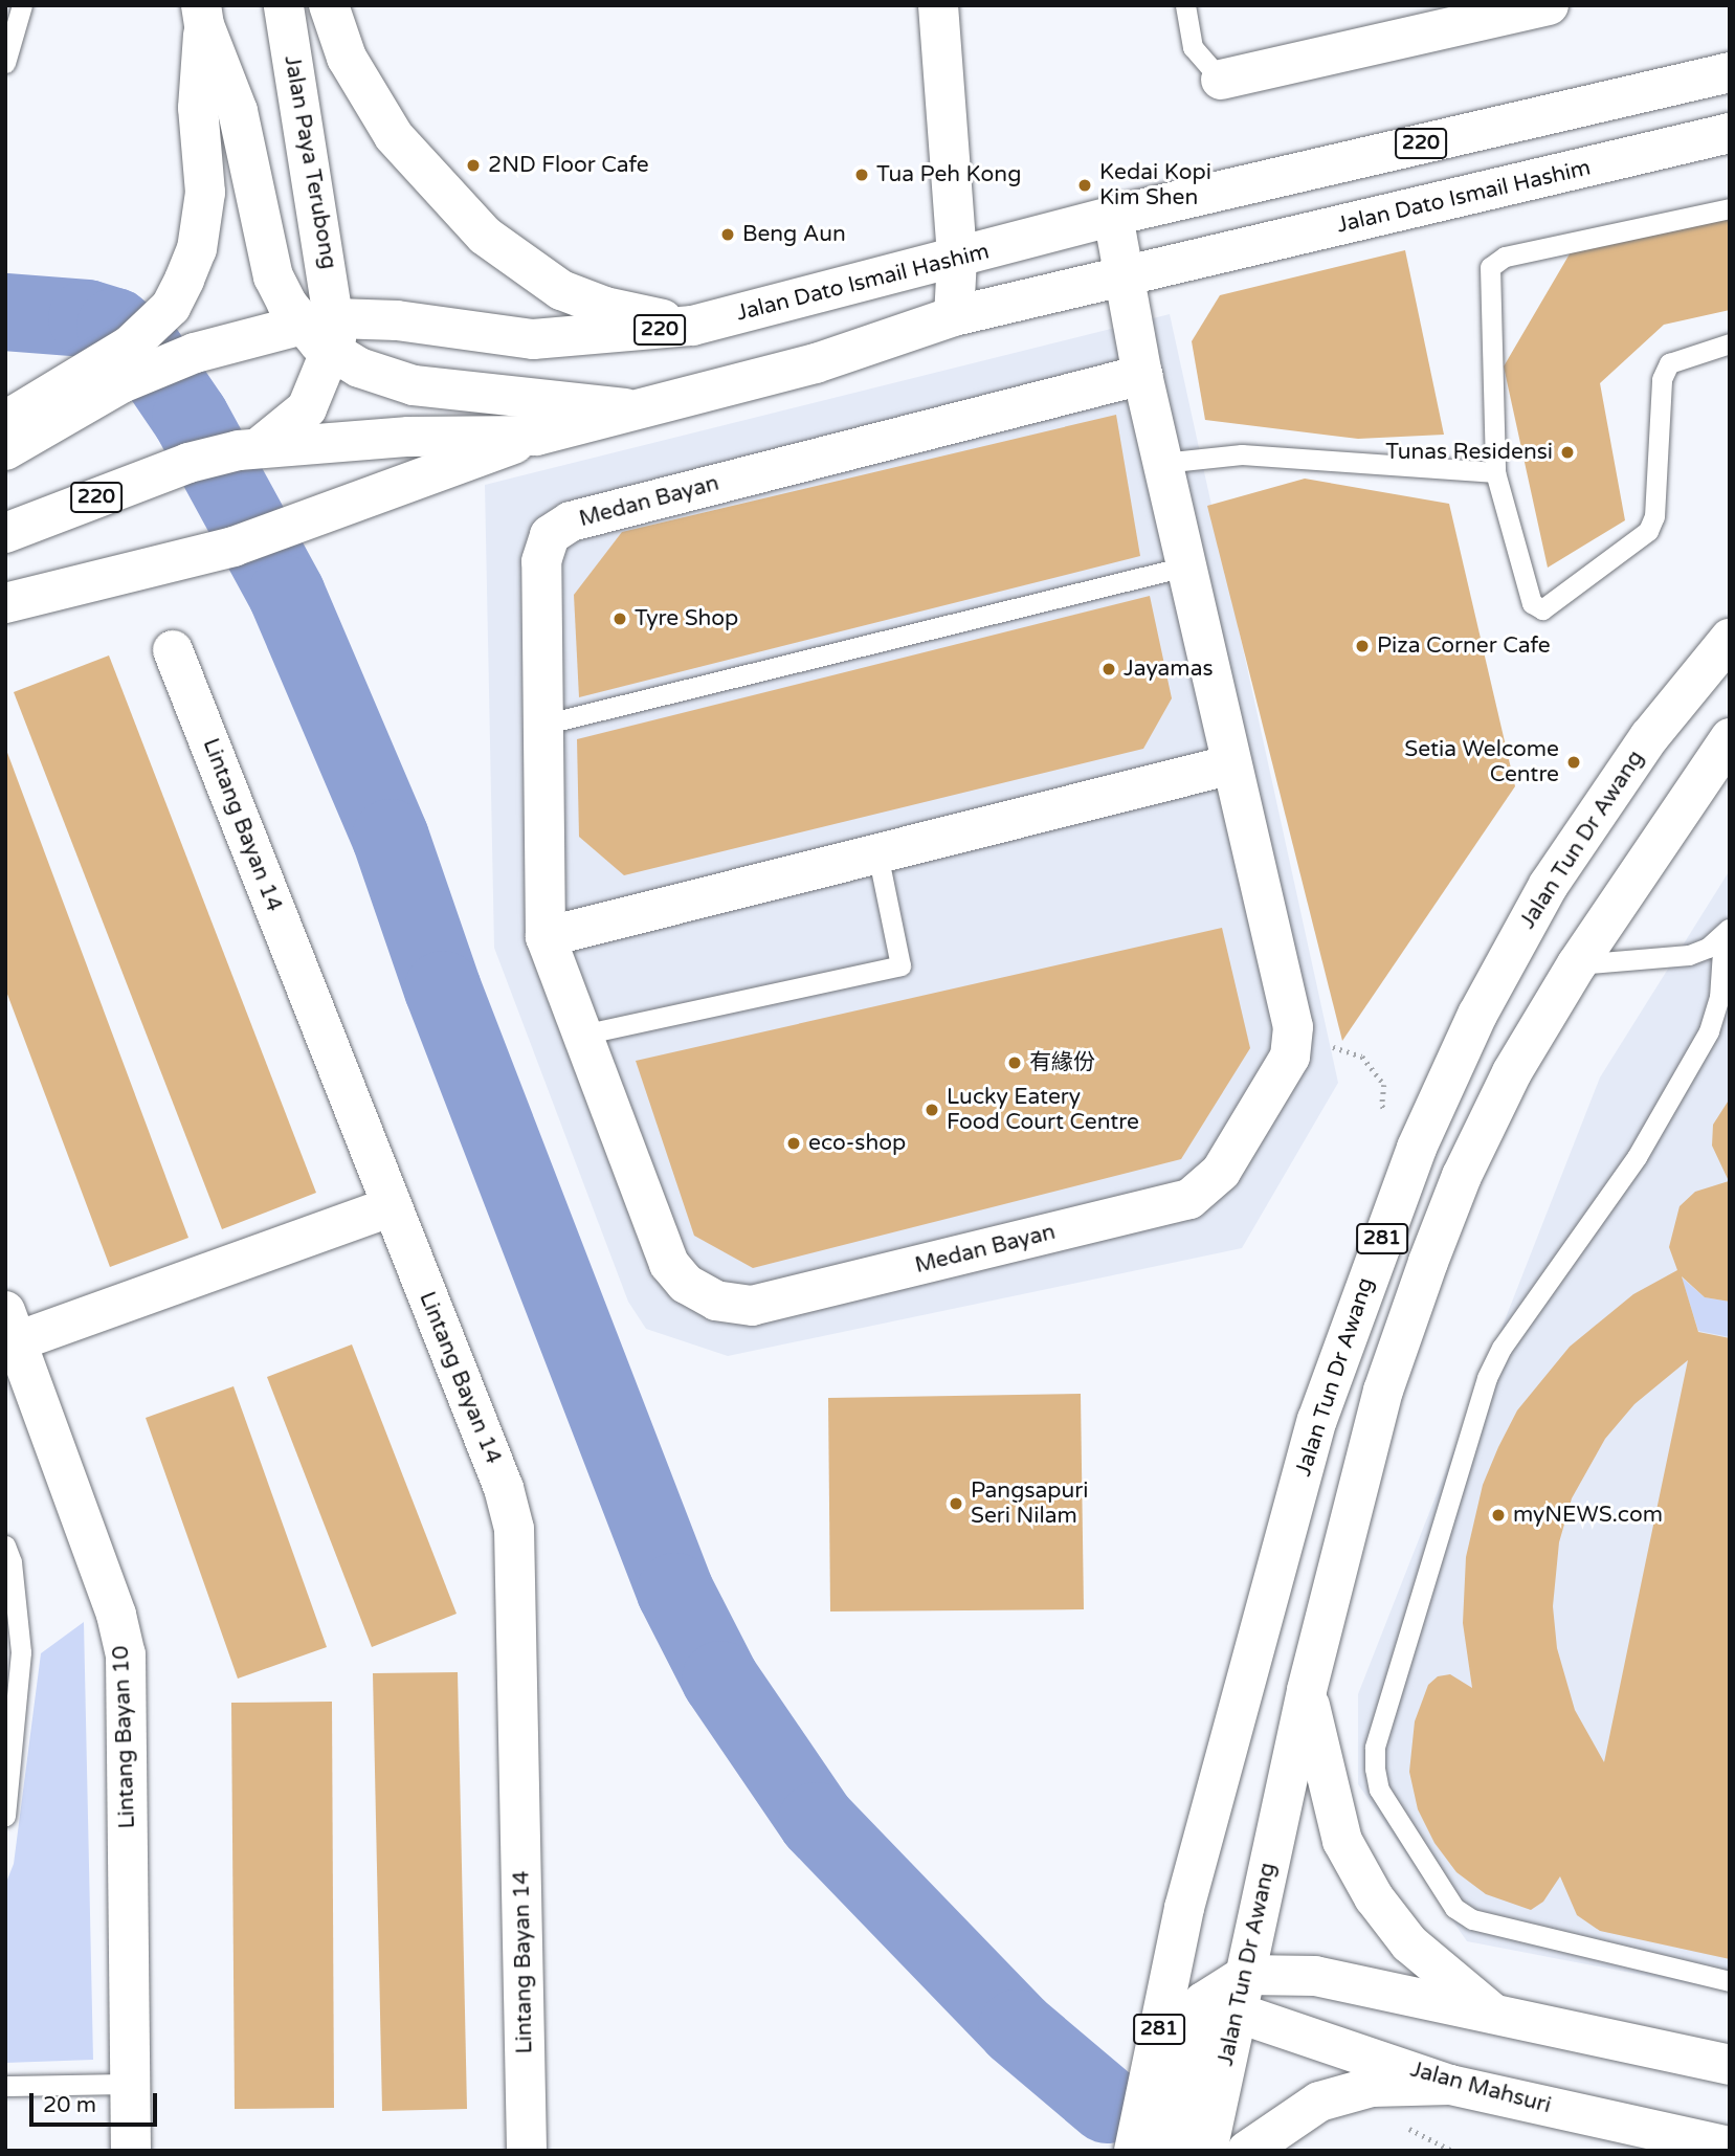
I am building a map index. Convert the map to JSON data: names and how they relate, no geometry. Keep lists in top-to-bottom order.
{
  "streets": {
    "main road": [
      "220",
      "Jalan Paya Terubong",
      "Jalan Dato Ismail Hashim",
      "Medan Bayan",
      "Lintang Bayan 14",
      "Jalan Tun Dr Awang",
      "281",
      "Lintang Bayan 10",
      "Jalan Mahsuri"
    ]
  },
  "crossings": [
    ["Jalan Paya Terubong", "Jalan Dato Ismail Hashim"],
    ["Jalan Dato Ismail Hashim", "Medan Bayan"],
    ["Lintang Bayan 14", "Lintang Bayan 10"],
    ["Jalan Tun Dr Awang", "Jalan Mahsuri"]
  ],
  "places": [
    "2ND Floor Cafe",
    "Tua Peh Kong",
    "Kedai Kopi Kim Shen",
    "Beng Aun",
    "Tunas Residensi",
    "Tyre Shop",
    "Piza Corner Cafe",
    "Jayamas",
    "Setia Welcome Centre",
    "有緣份",
    "Lucky Eatery Food Court Centre",
    "eco-shop",
    "Pangsapuri Seri Nilam",
    "myNEWS.com"
  ],
  "scale_bar": "20 m"
}
